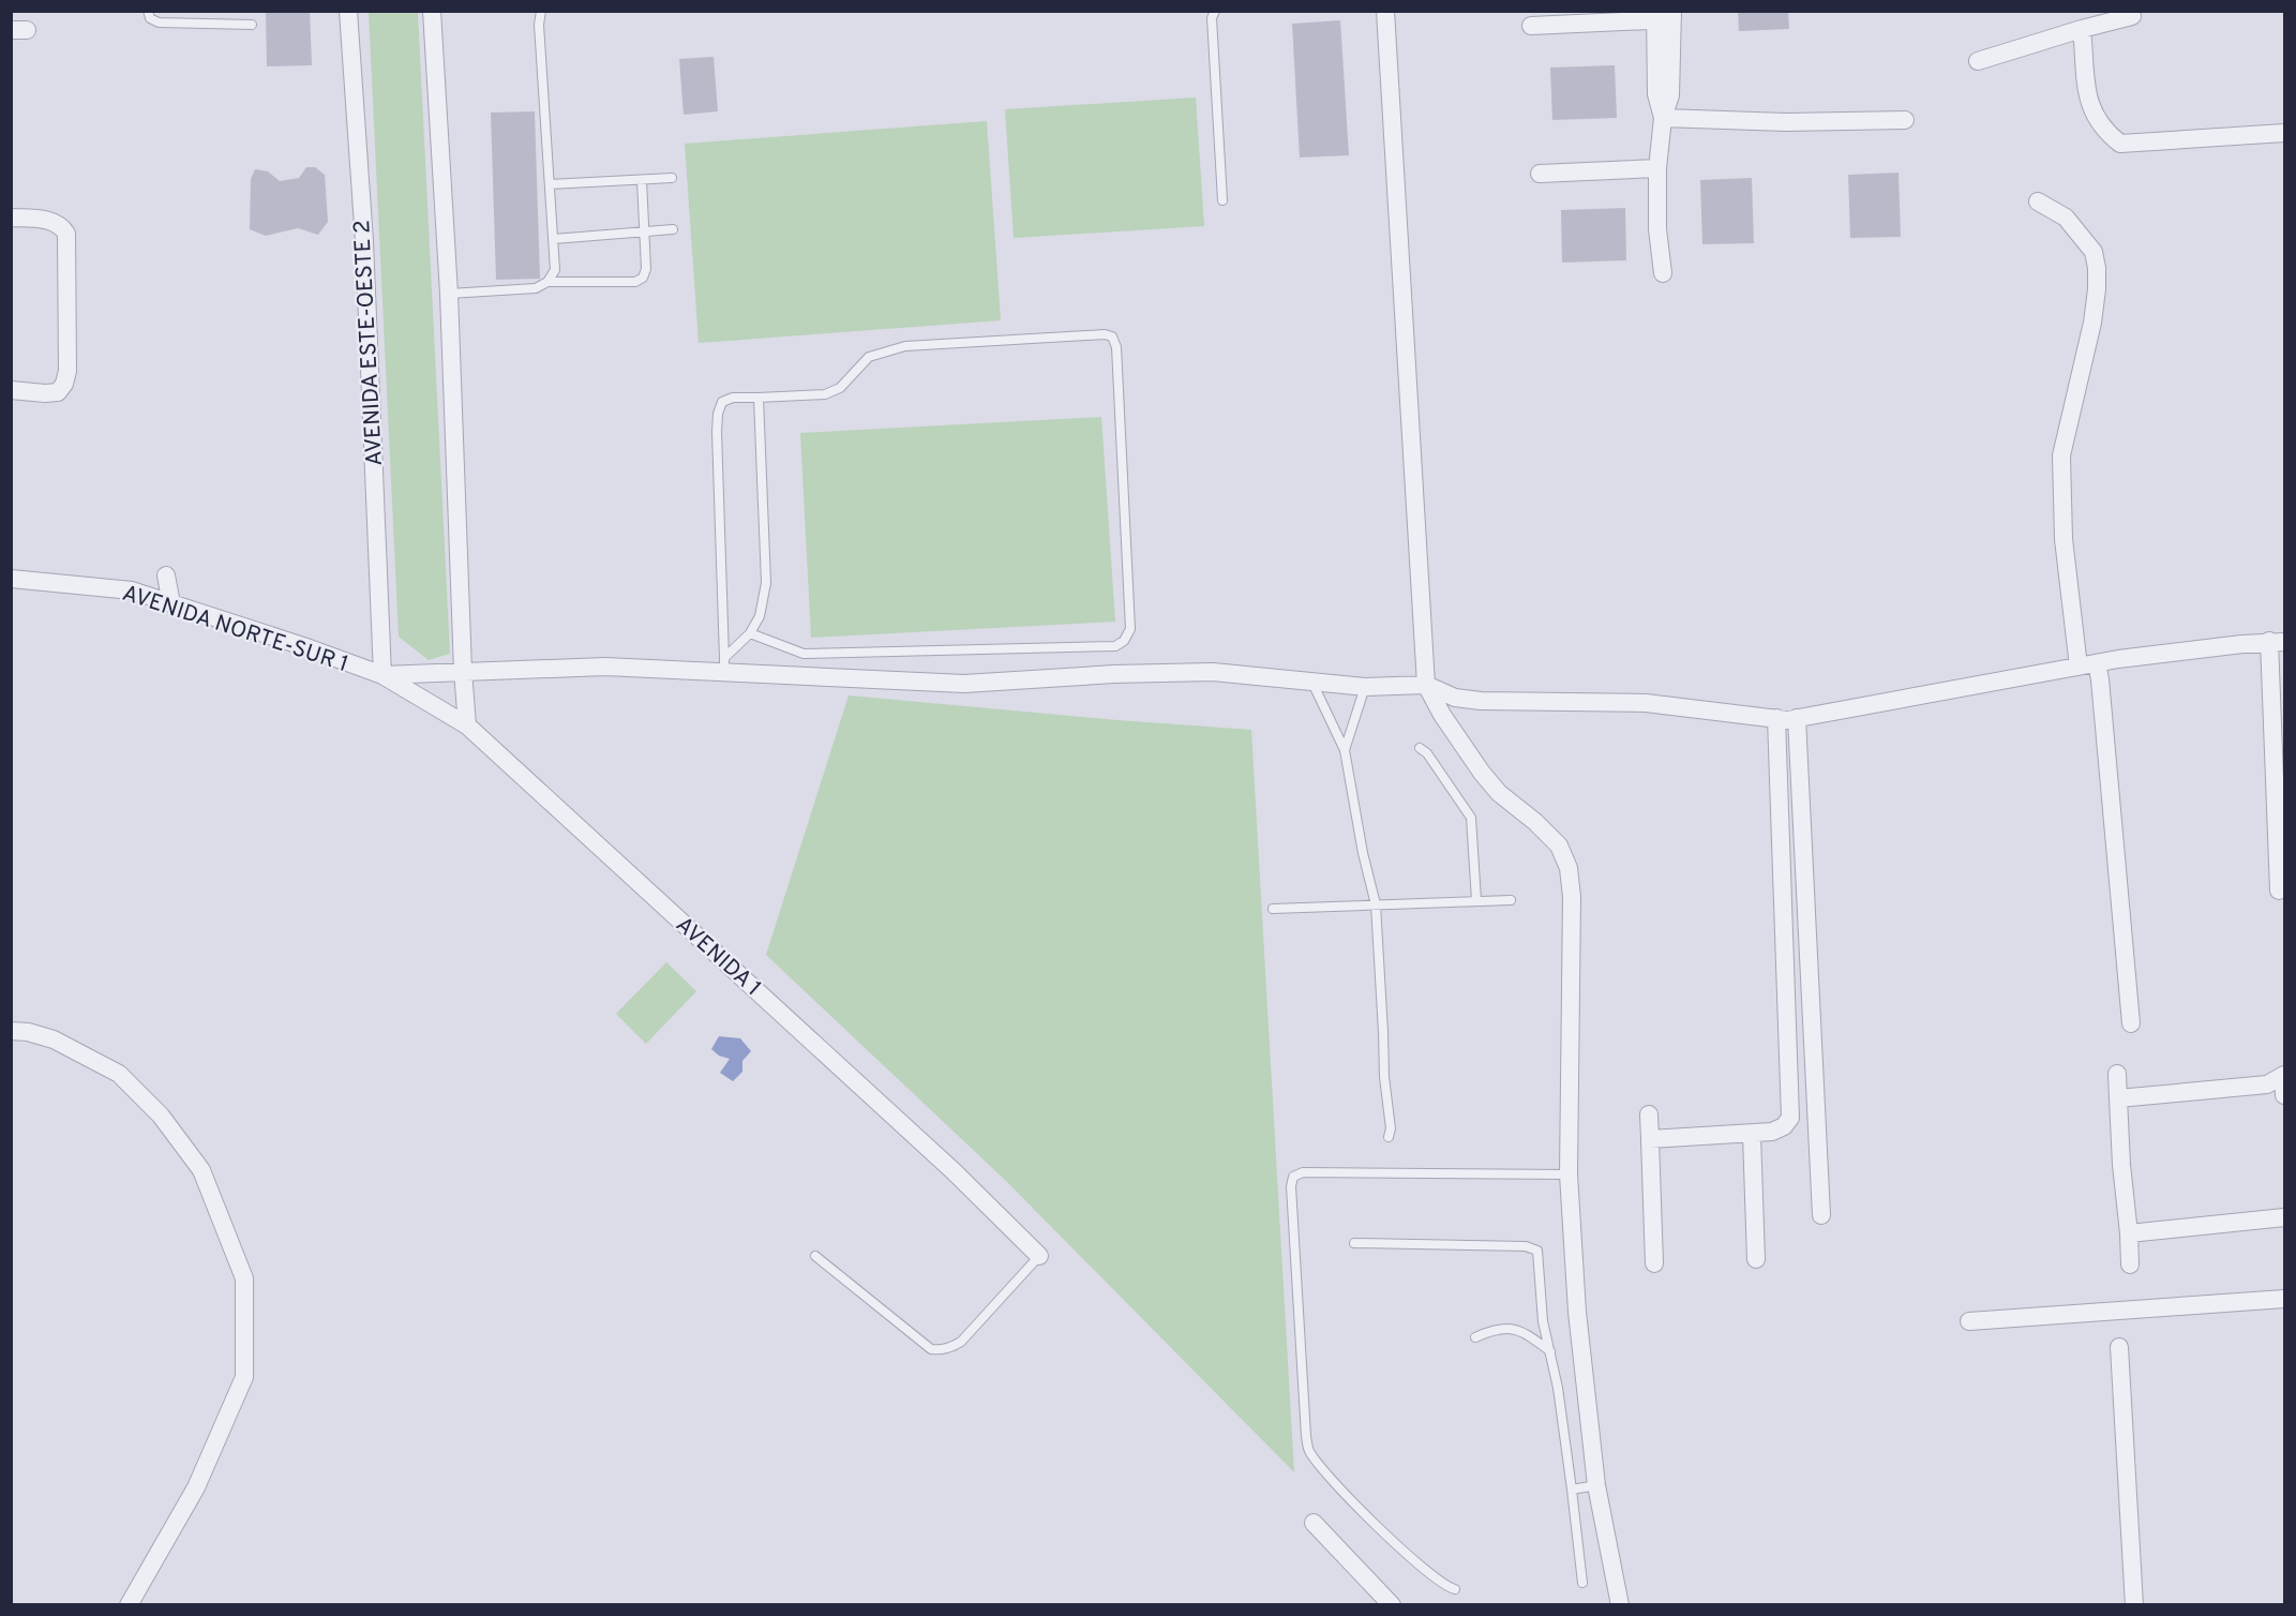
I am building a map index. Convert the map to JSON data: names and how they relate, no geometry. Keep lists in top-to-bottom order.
{
  "streets": {
    "street": ["AVENIDA ESTE-OESTE 2", "AVENIDA NORTE-SUR 1", "AVENIDA 1"]
  },
  "crossings": [
    ["AVENIDA ESTE-OESTE 2", "AVENIDA NORTE-SUR 1"],
    ["AVENIDA ESTE-OESTE 2", "AVENIDA 1"],
    ["AVENIDA NORTE-SUR 1", "AVENIDA 1"]
  ]
}
